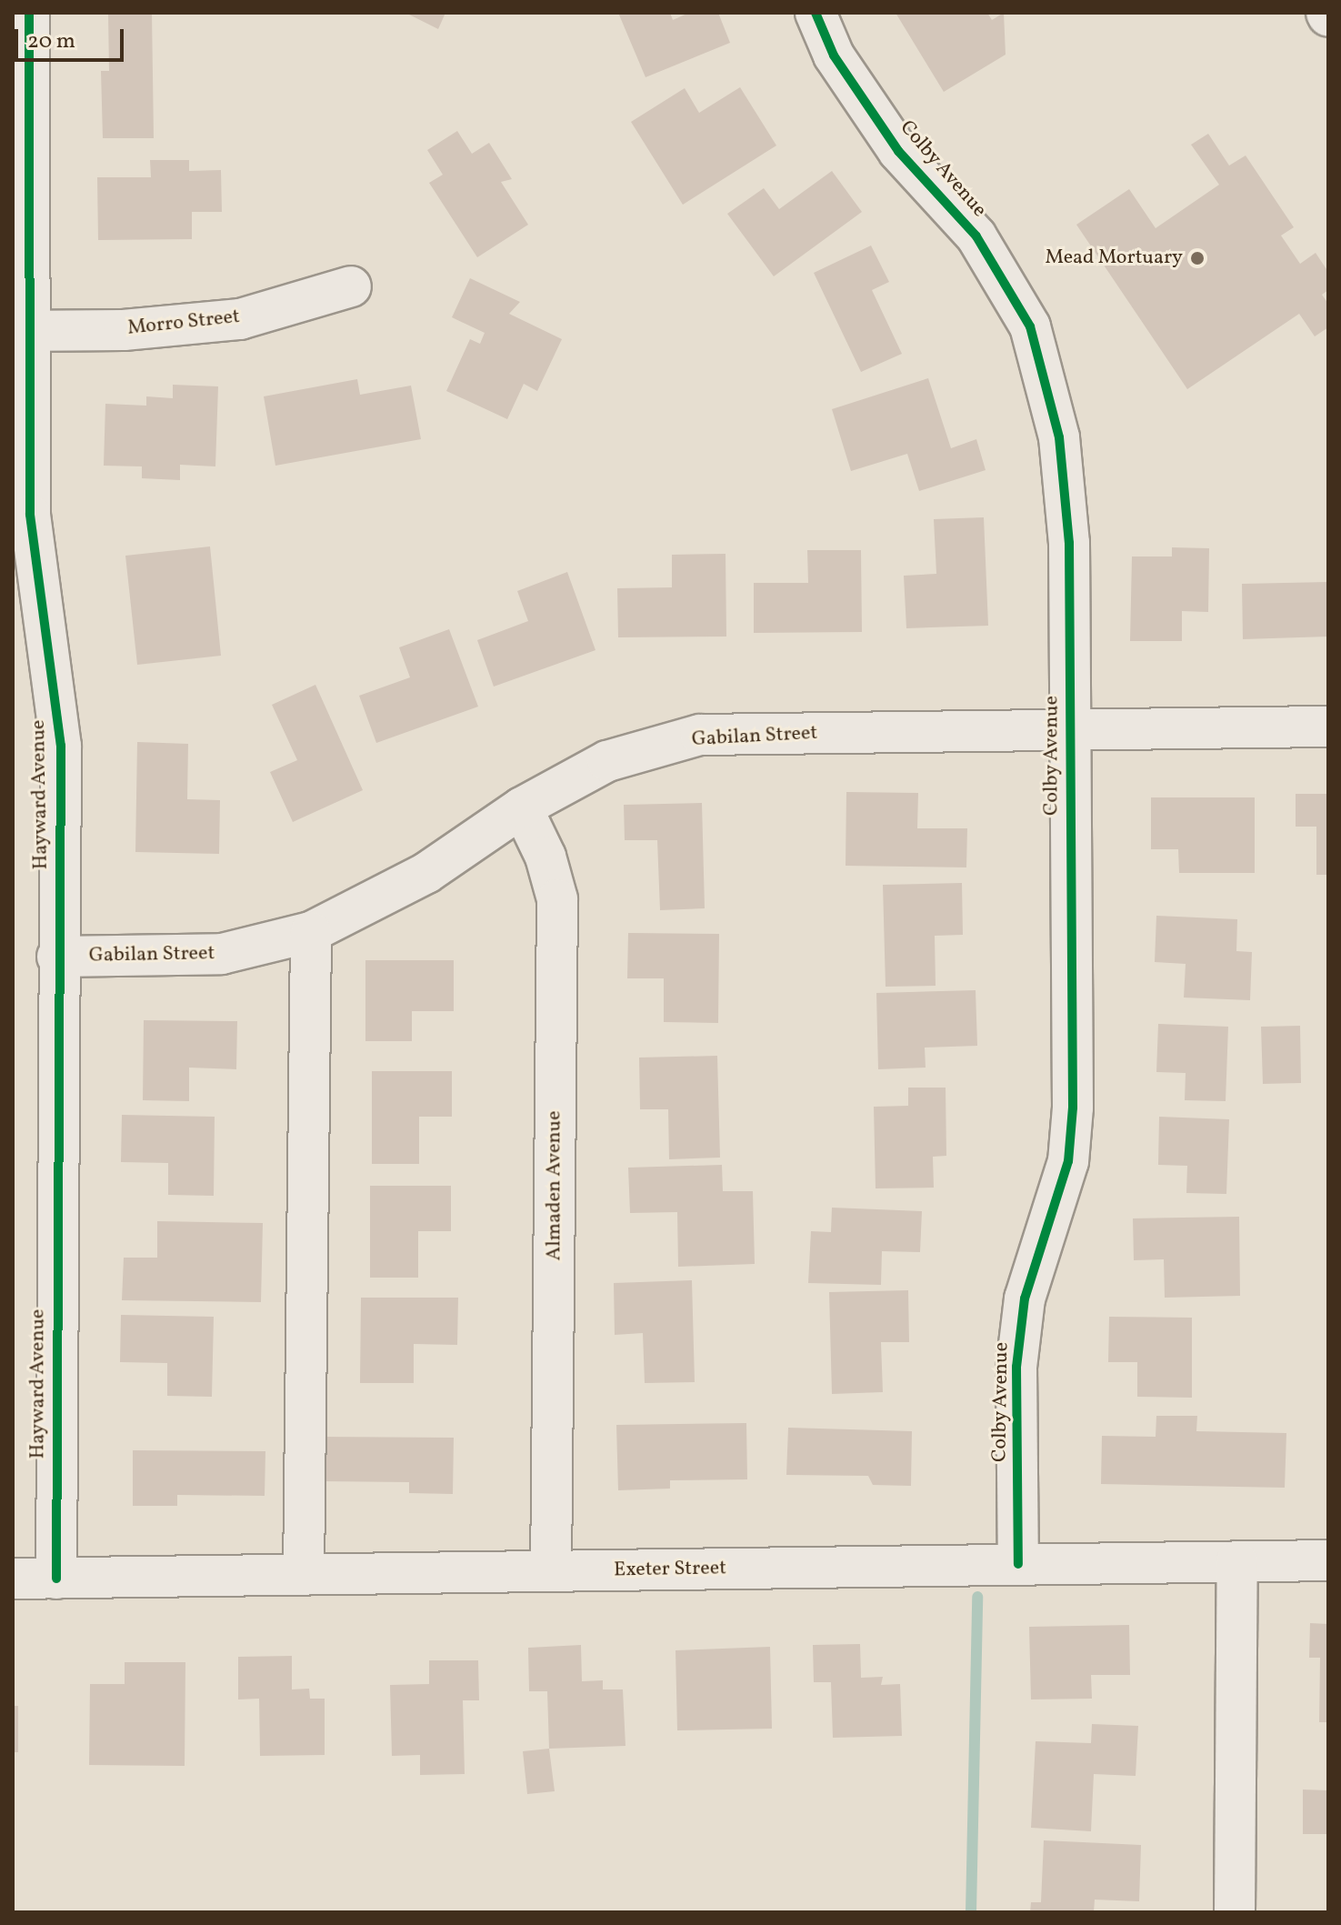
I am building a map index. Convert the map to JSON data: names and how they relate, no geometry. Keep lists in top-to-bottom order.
{
  "streets": {
    "street": [
      "Colby Avenue",
      "Morro Street",
      "Gabilan Street",
      "Hayward Avenue",
      "Almaden Avenue",
      "Exeter Street"
    ]
  },
  "crossings": [
    ["Colby Avenue", "Gabilan Street"],
    ["Colby Avenue", "Exeter Street"],
    ["Morro Street", "Hayward Avenue"],
    ["Gabilan Street", "Hayward Avenue"],
    ["Gabilan Street", "Almaden Avenue"],
    ["Hayward Avenue", "Exeter Street"],
    ["Almaden Avenue", "Exeter Street"]
  ],
  "places": ["Mead Mortuary"],
  "scale_bar": "20 m"
}
